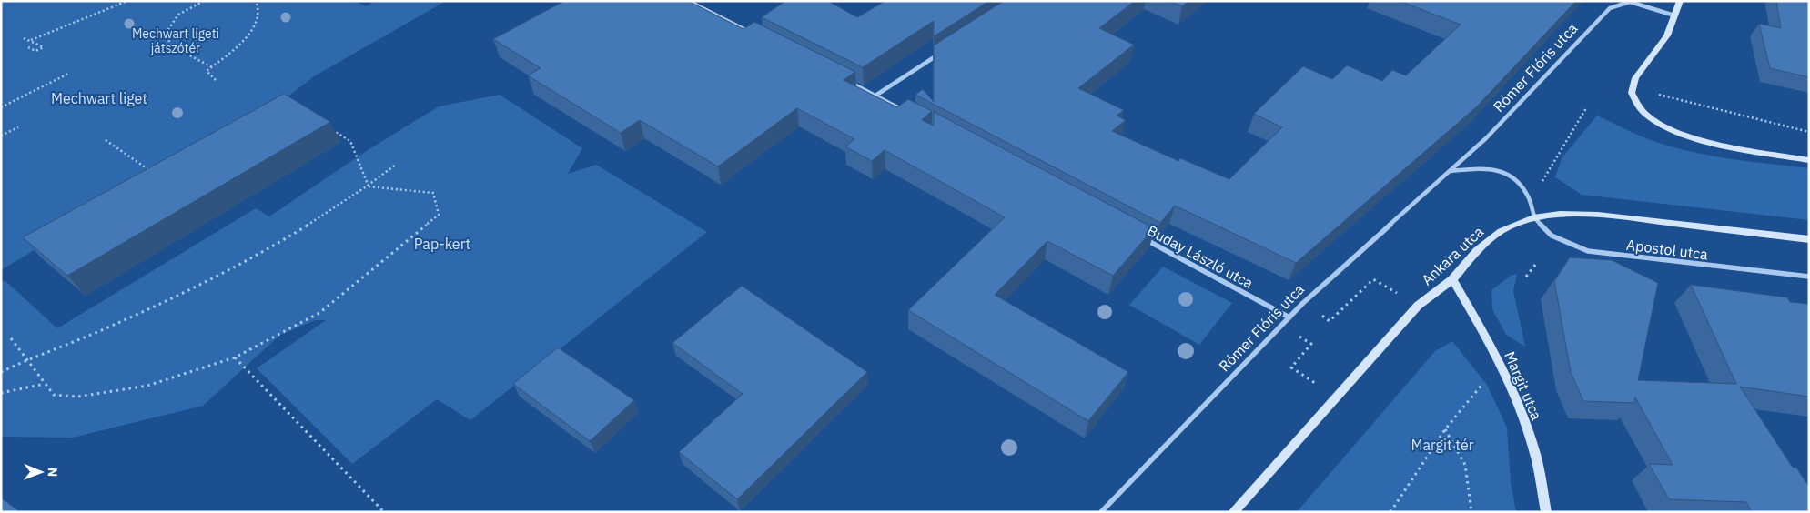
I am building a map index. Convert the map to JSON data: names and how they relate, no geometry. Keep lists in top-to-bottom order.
{
  "streets": {
    "street": [
      "Rómer Flóris utca",
      "Apostol utca",
      "Ankara utca",
      "Buday László utca",
      "Margit utca"
    ]
  },
  "crossings": [
    ["Rómer Flóris utca", "Buday László utca"],
    ["Apostol utca", "Ankara utca"],
    ["Ankara utca", "Margit utca"]
  ],
  "parks": [
    "Mechwart ligeti játszótér",
    "Mechwart liget",
    "Pap-kert",
    "Margit tér"
  ],
  "north": "right"
}
